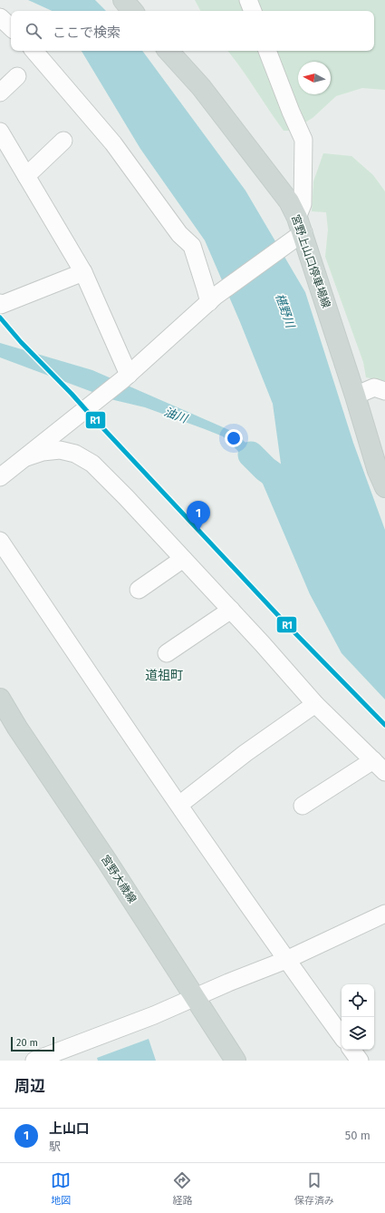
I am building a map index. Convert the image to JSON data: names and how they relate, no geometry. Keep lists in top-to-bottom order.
{
  "streets": {
    "main road": ["宮野上山口停車場線", "宮野大歳線"]
  },
  "districts": ["道祖町"],
  "water": ["椹野川", "油川"],
  "lines": ["transit line R1"],
  "scale_bar": "20 m",
  "north": "left",
  "page": {
    "search": "ここで検索",
    "pins": "1",
    "scale": "20 m",
    "heading": "周辺",
    "list": [
      {
        "mark": "1",
        "name": "上山口",
        "note": "駅",
        "value": "50 m"
      }
    ],
    "nav": ["地図", "経路", "保存済み"]
  }
}
